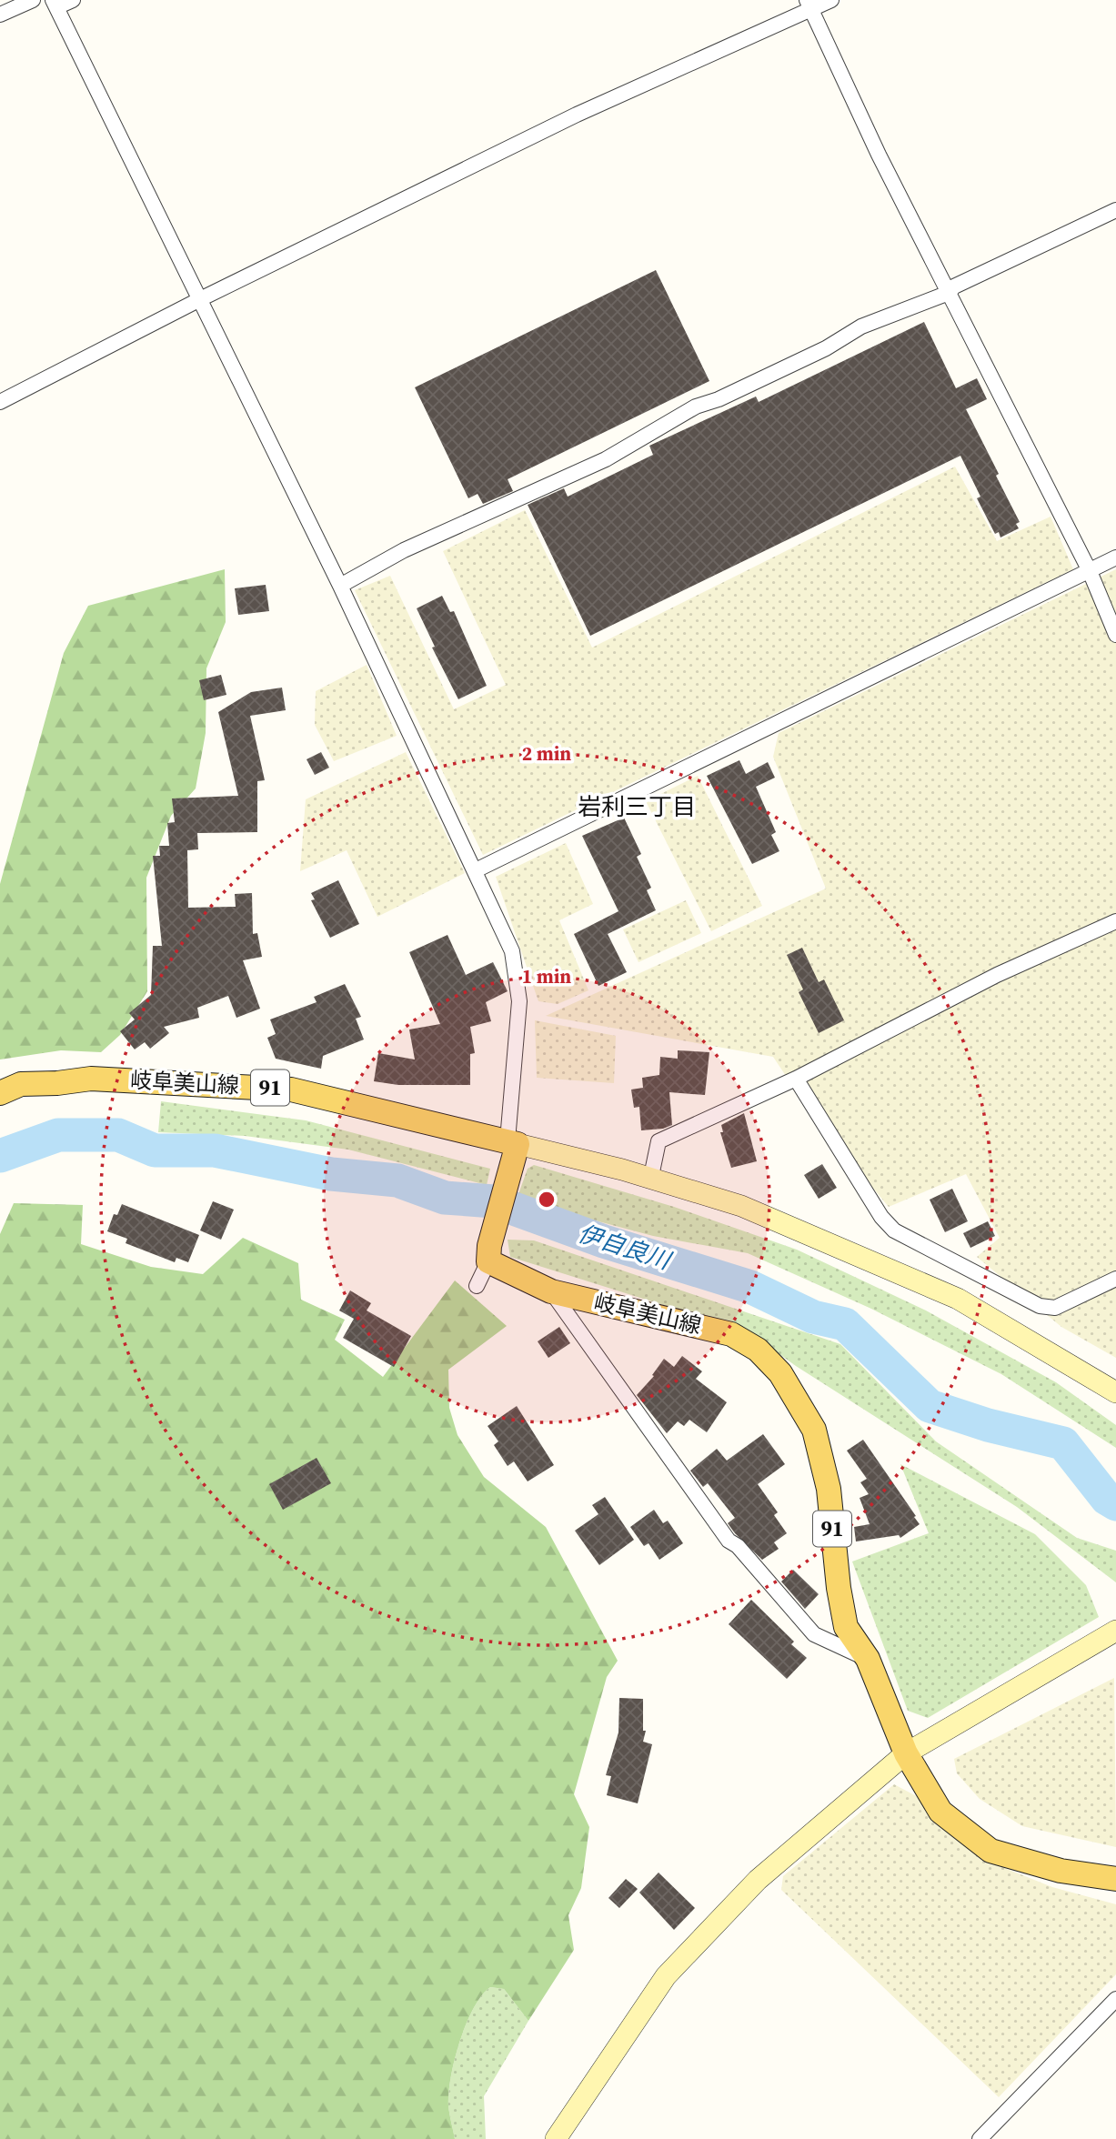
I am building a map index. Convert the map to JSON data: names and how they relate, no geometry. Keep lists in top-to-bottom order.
{
  "streets": {
    "main road": ["岐阜美山線", "91"]
  },
  "districts": ["岩利三丁目"],
  "water": ["伊自良川"],
  "rings": ["2 min", "1 min"]
}
